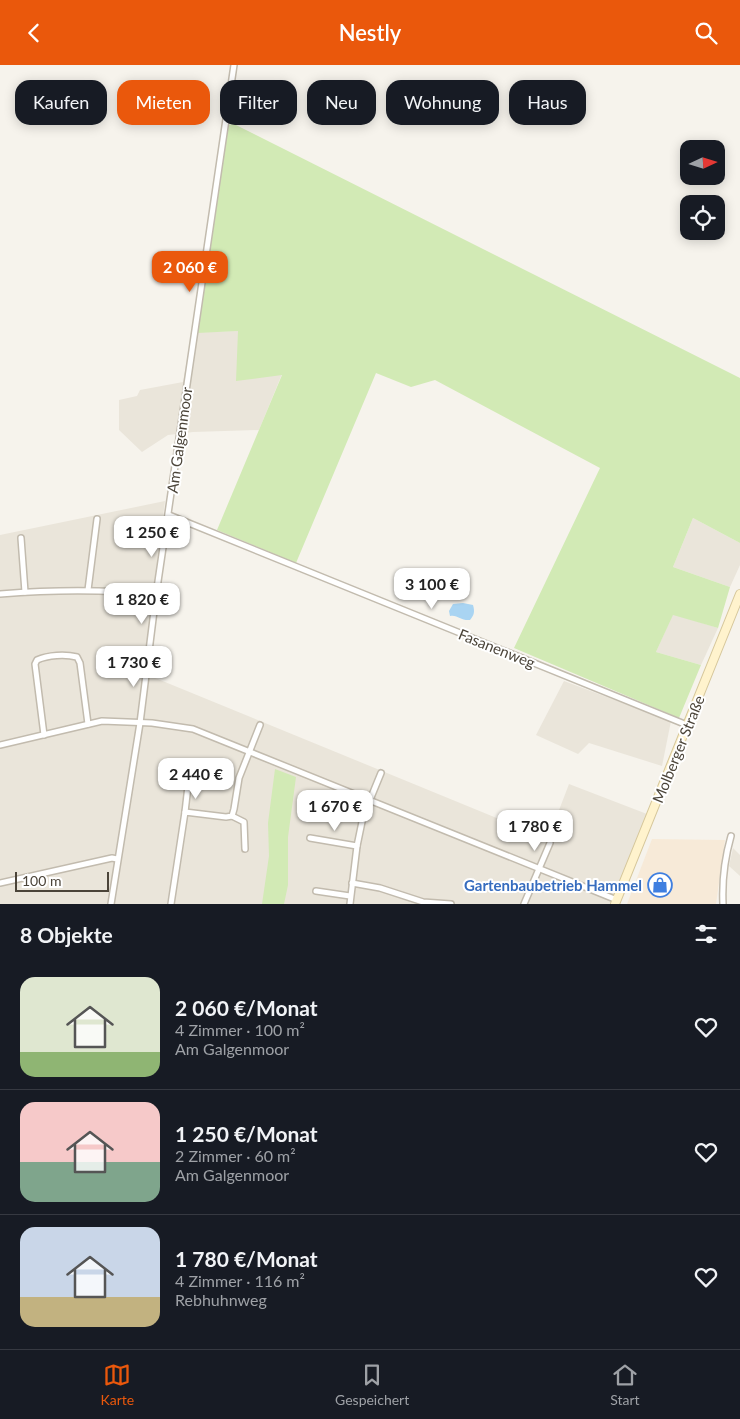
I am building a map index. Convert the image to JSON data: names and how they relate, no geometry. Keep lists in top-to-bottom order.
{
  "streets": {
    "main road": ["Molberger Straße"],
    "street": ["Am Galgenmoor", "Fasanenweg"]
  },
  "crossings": [
    ["Am Galgenmoor", "Fasanenweg"],
    ["Fasanenweg", "Molberger Straße"]
  ],
  "places": {
    "shop": ["Gartenbaubetrieb Hammel"]
  },
  "scale_bar": "100 m",
  "north": "right",
  "page": {
    "header": "Nestly",
    "chip": [
      "Kaufen",
      "Mieten",
      "Filter",
      "Neu",
      "Wohnung",
      "Haus"
    ],
    "price": [
      "2 060 €",
      "1 250 €",
      "3 100 €",
      "1 820 €",
      "1 730 €",
      "2 440 €",
      "1 670 €",
      "1 780 €"
    ],
    "scale": "100 m",
    "heading": "8 Objekte",
    "list": [
      {
        "name": "2 060 €/Monat",
        "note": "4 Zimmer · 100 m² · Am Galgenmoor"
      },
      {
        "name": "1 250 €/Monat",
        "note": "2 Zimmer · 60 m² · Am Galgenmoor"
      },
      {
        "name": "1 780 €/Monat",
        "note": "4 Zimmer · 116 m² · Rebhuhnweg"
      }
    ],
    "tabs": ["Karte", "Gespeichert", "Start"]
  }
}
